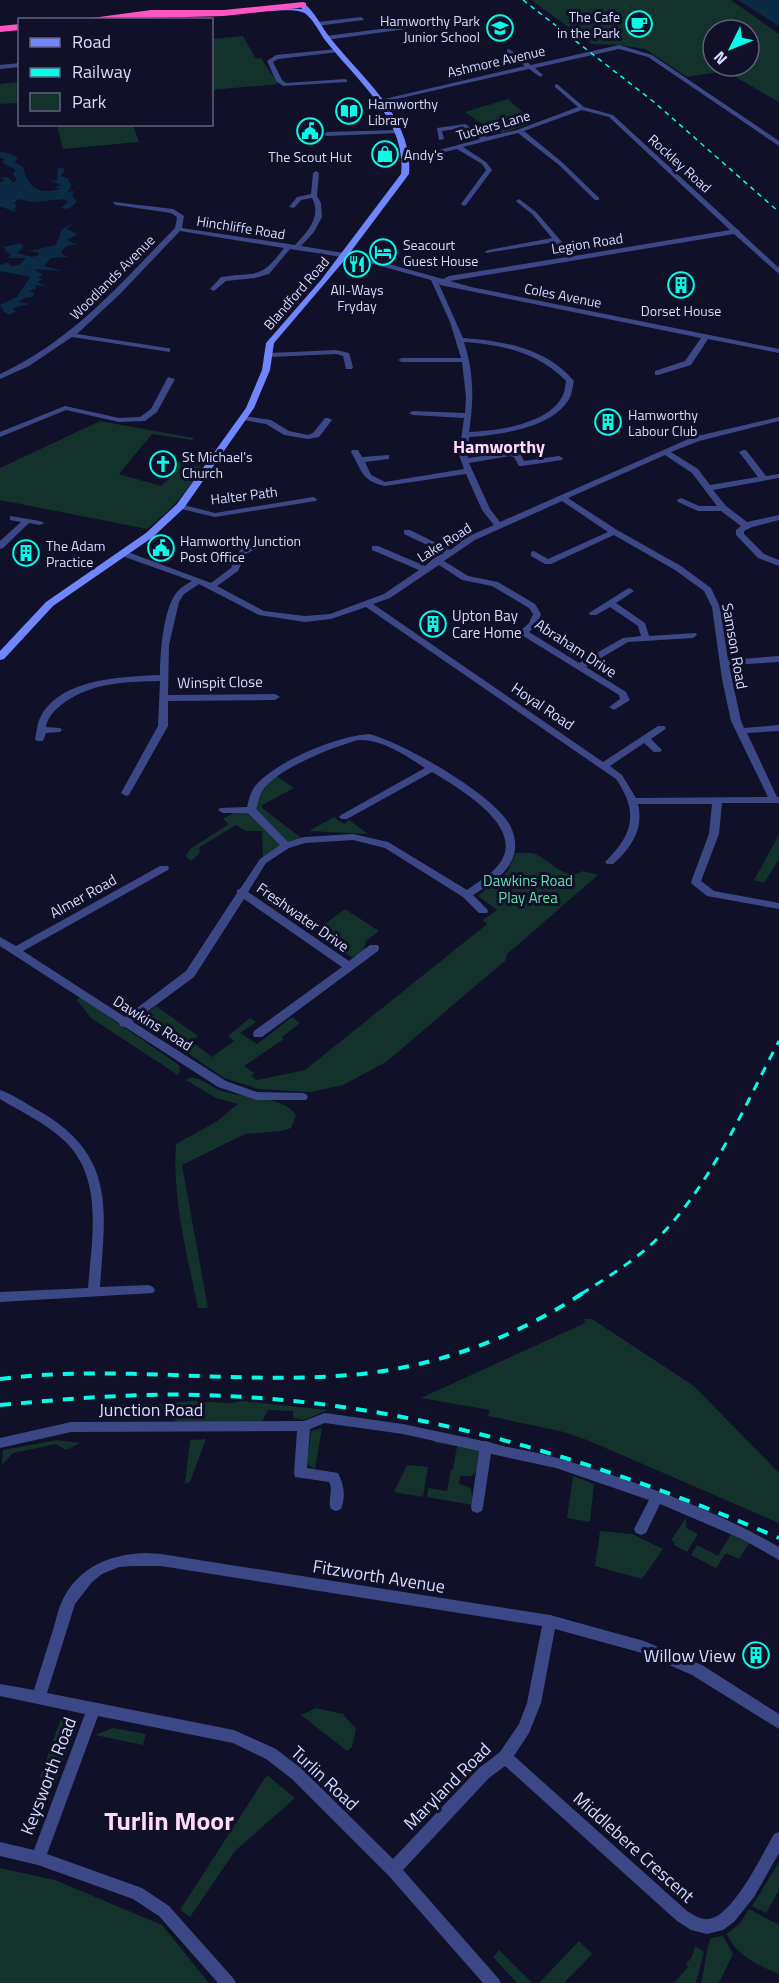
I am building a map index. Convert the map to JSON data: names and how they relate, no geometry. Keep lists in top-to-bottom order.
{
  "streets": {
    "main road": ["Blandford Road"],
    "street": [
      "Ashmore Avenue",
      "Tuckers Lane",
      "Rockley Road",
      "Hinchliffe Road",
      "Legion Road",
      "Woodlands Avenue",
      "Coles Avenue",
      "Halter Path",
      "Lake Road",
      "Samson Road",
      "Abraham Drive",
      "Winspit Close",
      "Hoyal Road",
      "Almer Road",
      "Freshwater Drive",
      "Dawkins Road",
      "Junction Road",
      "Fitzworth Avenue",
      "Keysworth Road",
      "Turlin Road",
      "Maryland Road",
      "Middlebere Crescent"
    ]
  },
  "crossings": [
    ["Tuckers Lane", "Rockley Road"],
    ["Tuckers Lane", "Blandford Road"],
    ["Rockley Road", "Legion Road"],
    ["Hinchliffe Road", "Woodlands Avenue"],
    ["Hinchliffe Road", "Blandford Road"],
    ["Hinchliffe Road", "Coles Avenue"],
    ["Legion Road", "Coles Avenue"],
    ["Blandford Road", "Coles Avenue"],
    ["Blandford Road", "Halter Path"],
    ["Blandford Road", "Lake Road"],
    ["Lake Road", "Samson Road"],
    ["Lake Road", "Abraham Drive"],
    ["Lake Road", "Hoyal Road"],
    ["Almer Road", "Dawkins Road"],
    ["Freshwater Drive", "Dawkins Road"],
    ["Fitzworth Avenue", "Turlin Road"],
    ["Fitzworth Avenue", "Maryland Road"],
    ["Keysworth Road", "Turlin Road"],
    ["Turlin Road", "Maryland Road"],
    ["Maryland Road", "Middlebere Crescent"]
  ],
  "districts": ["Hamworthy", "Turlin Moor"],
  "parks": ["Dawkins Road Play Area"],
  "places": {
    "cafe": ["The Cafe in the Park"],
    "school or university": ["Hamworthy Park Junior School"],
    "library": ["Hamworthy Library"],
    "public building": ["The Scout Hut", "Hamworthy Junction Post Office"],
    "shop": ["Andy's"],
    "hotel": ["Seacourt Guest House"],
    "restaurant": ["All-Ways Fryday"],
    "building": [
      "Dorset House",
      "Hamworthy Labour Club",
      "The Adam Practice",
      "Upton Bay Care Home",
      "Willow View"
    ],
    "church": ["St Michael's Church"]
  },
  "legend": ["Road", "Railway", "Park"],
  "north": "bottom left"
}
